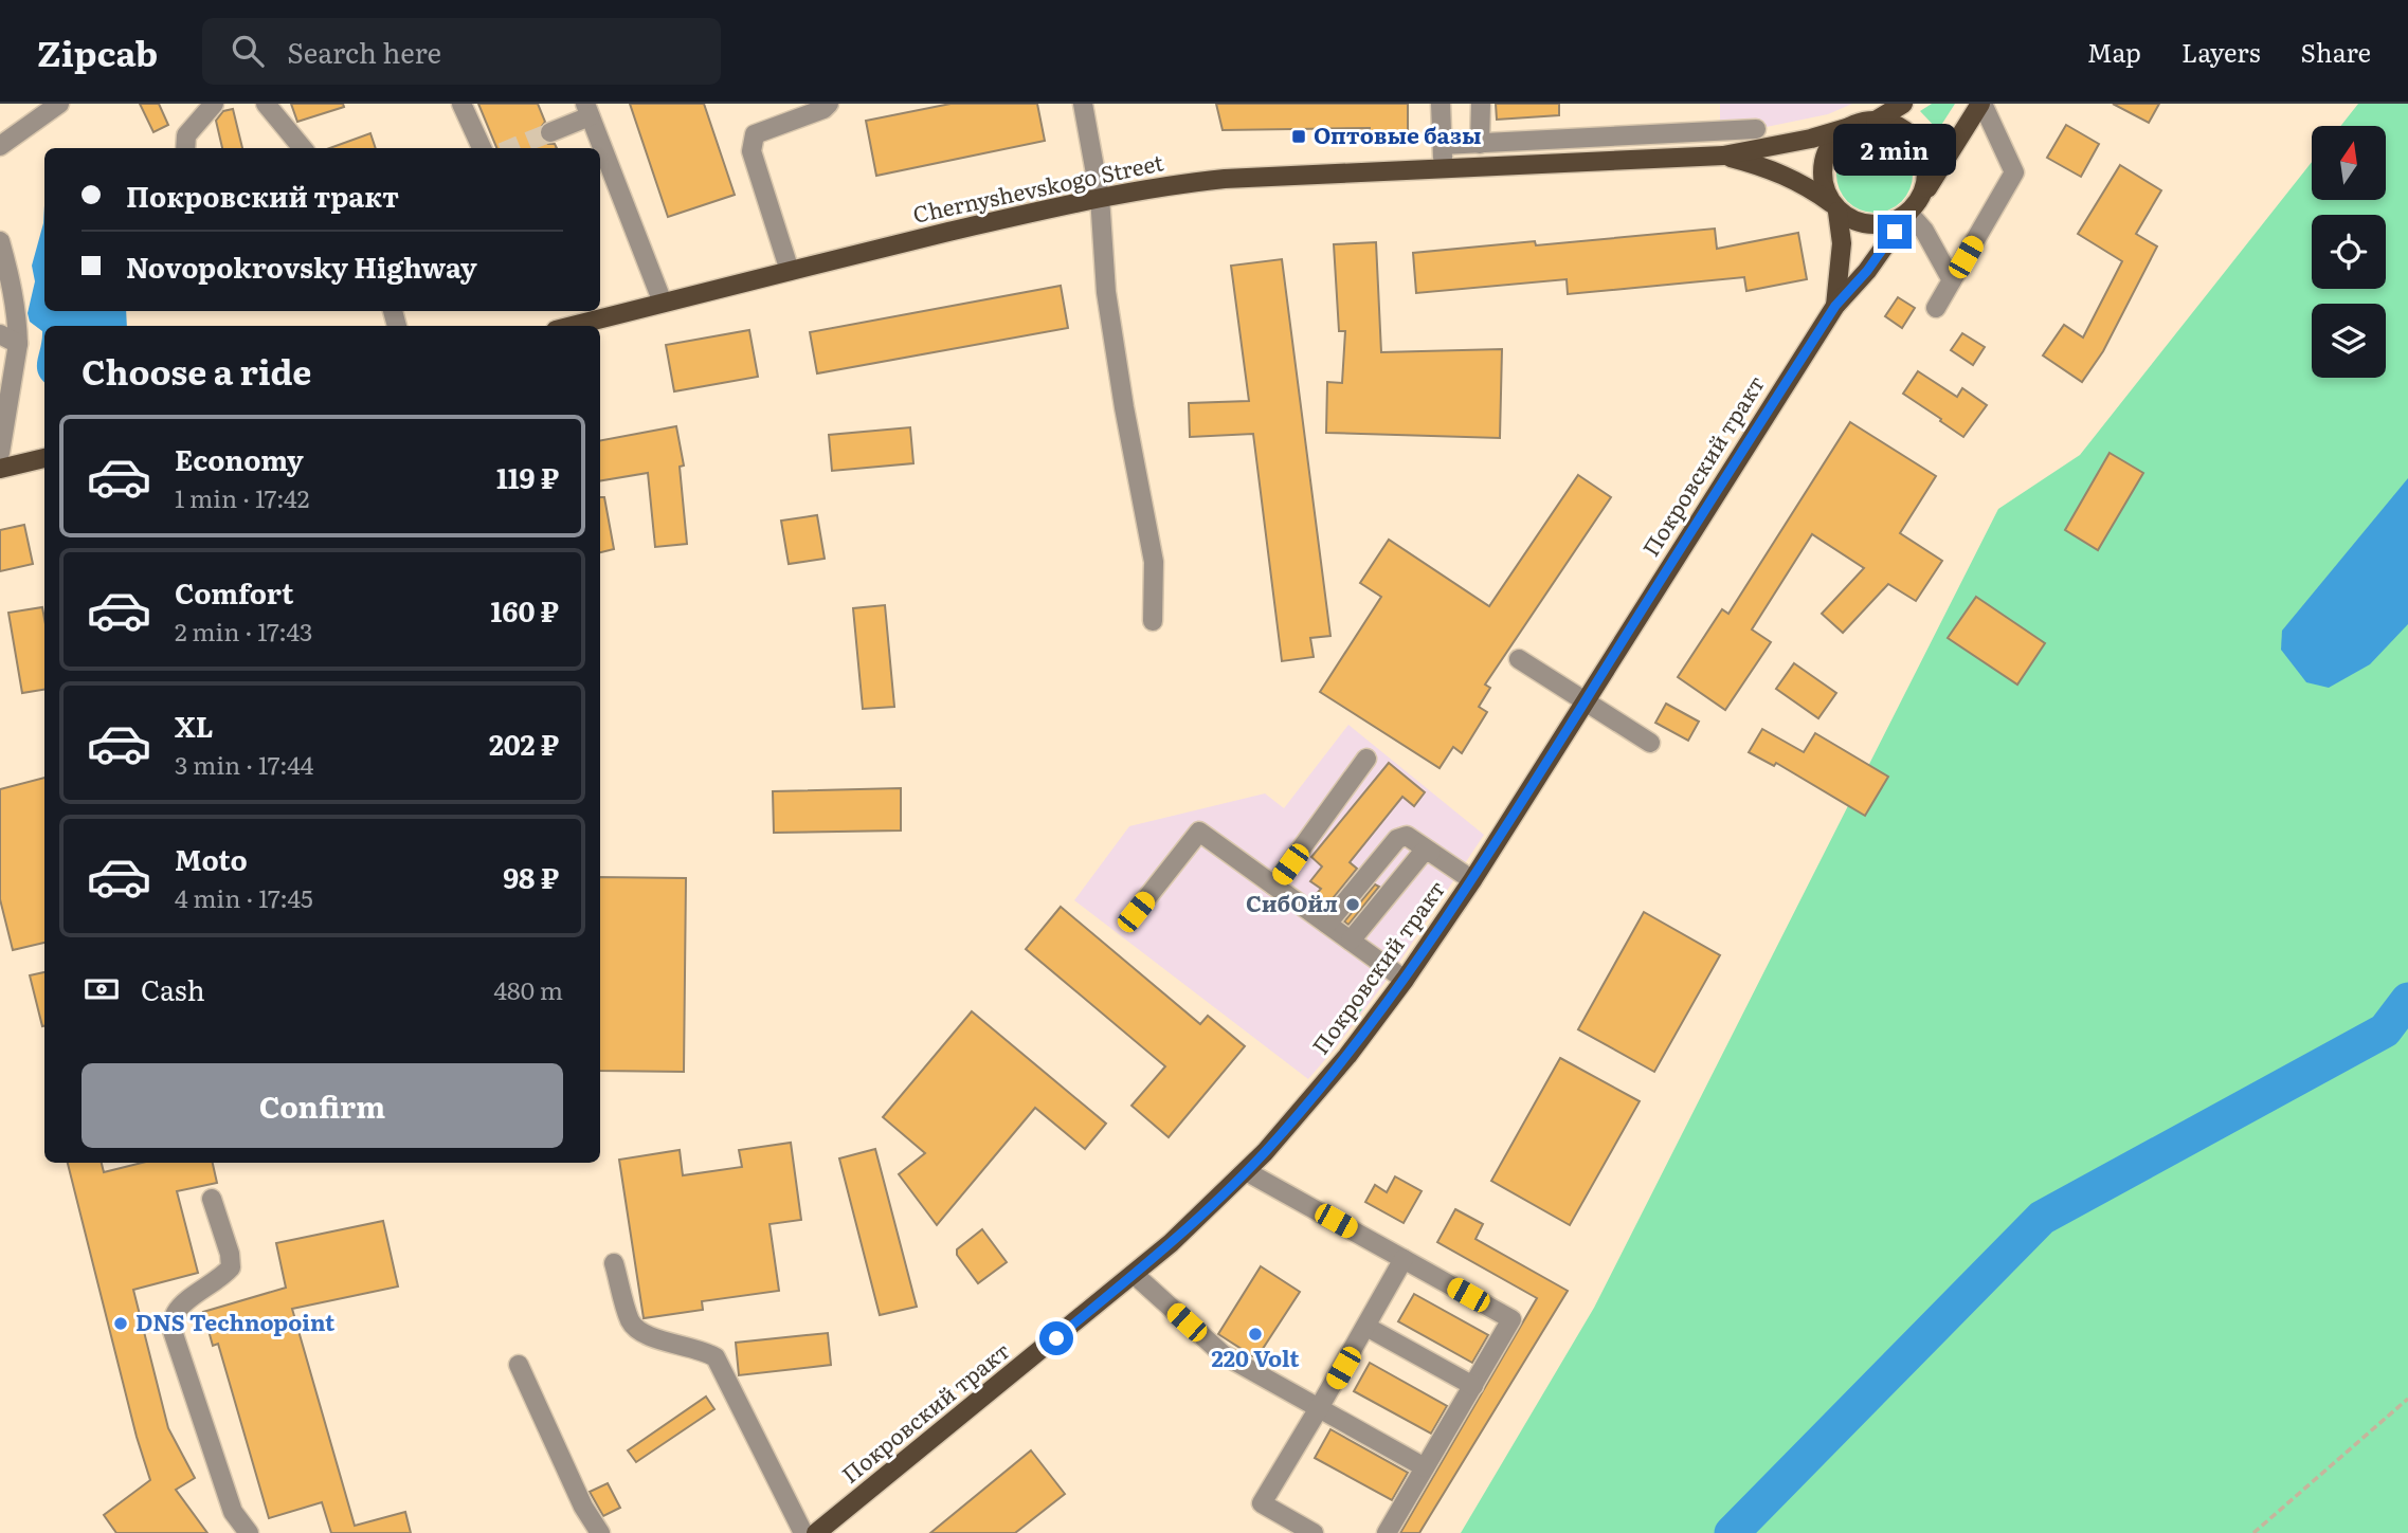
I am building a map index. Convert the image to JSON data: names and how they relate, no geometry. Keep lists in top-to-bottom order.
{
  "streets": {
    "main road": ["Chernyshevskogo Street", "Покровский тракт"]
  },
  "crossings": [
    ["Chernyshevskogo Street", "Покровский тракт"]
  ],
  "places": {
    "transit": ["Оптовые базы"],
    "other": ["СибОйл", "DNS Technopoint", "220 Volt"]
  },
  "north": "top",
  "page": {
    "header": "Zipcab",
    "search": "Search here",
    "nav": ["Map", "Layers", "Share"],
    "bubble": "2 min",
    "banner": ["Покровский тракт", "Novopokrovsky Highway"],
    "heading": "Choose a ride",
    "list": [
      {
        "name": "Economy",
        "note": "1 min · 17:42",
        "value": "119 ₽"
      },
      {
        "name": "Comfort",
        "note": "2 min · 17:43",
        "value": "160 ₽"
      },
      {
        "name": "XL",
        "note": "3 min · 17:44",
        "value": "202 ₽"
      },
      {
        "name": "Moto",
        "note": "4 min · 17:45",
        "value": "98 ₽"
      }
    ],
    "pay": ["Cash", "480 m"],
    "buttons": "Confirm"
  }
}
